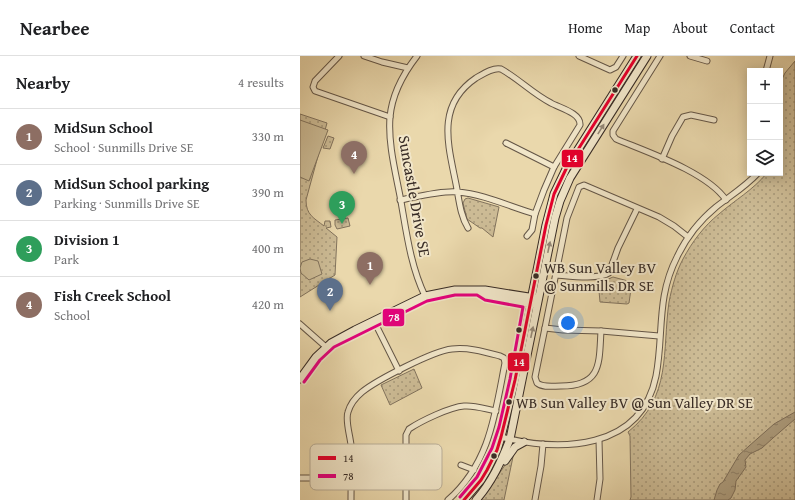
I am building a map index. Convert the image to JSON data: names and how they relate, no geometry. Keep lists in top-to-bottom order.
{
  "streets": {
    "street": ["Suncastle Drive SE"]
  },
  "places": ["WB Sun Valley BV @ Sunmills DR SE", "WB Sun Valley BV @ Sun Valley DR SE"],
  "lines": ["transit line 14", "transit line 78"],
  "legend": ["14", "78"],
  "page": {
    "header": "Nearbee",
    "nav": [
      "Home",
      "Map",
      "About",
      "Contact"
    ],
    "heading": ["Nearby", "4 results"],
    "map_buttons": ["+", "−"],
    "list": [
      {
        "mark": "1",
        "name": "MidSun School",
        "note": "School · Sunmills Drive SE",
        "value": "330 m"
      },
      {
        "mark": "2",
        "name": "MidSun School parking",
        "note": "Parking · Sunmills Drive SE",
        "value": "390 m"
      },
      {
        "mark": "3",
        "name": "Division 1",
        "note": "Park",
        "value": "400 m"
      },
      {
        "mark": "4",
        "name": "Fish Creek School",
        "note": "School",
        "value": "420 m"
      }
    ],
    "pins": [
      "4",
      "3",
      "1",
      "2"
    ]
  }
}
